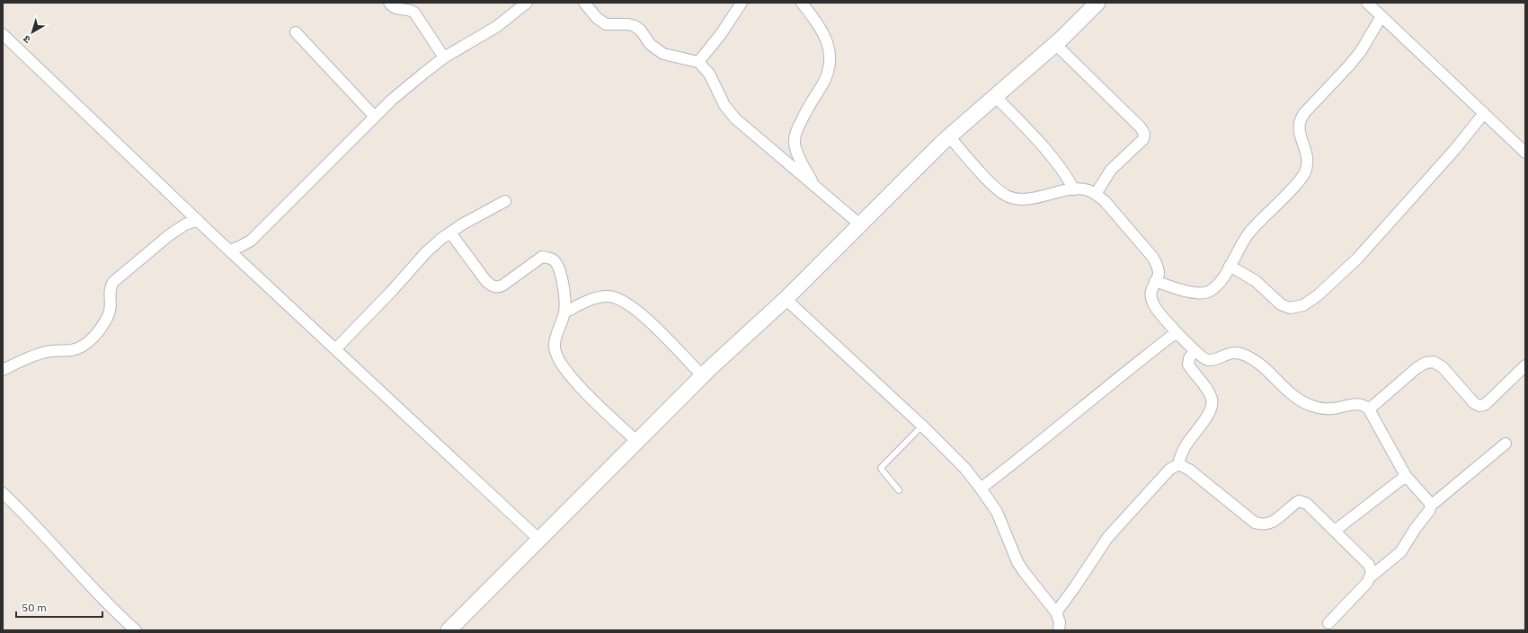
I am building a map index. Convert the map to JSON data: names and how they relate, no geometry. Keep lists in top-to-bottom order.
{
  "scale_bar": "50 m",
  "north": "bottom left"
}
